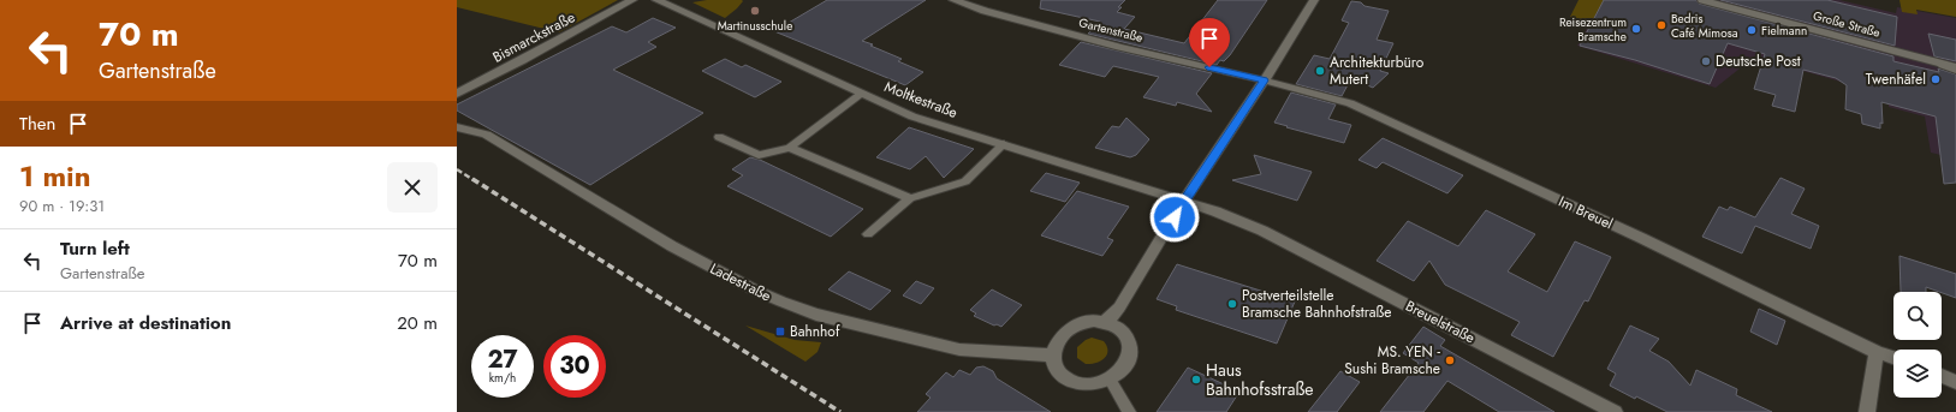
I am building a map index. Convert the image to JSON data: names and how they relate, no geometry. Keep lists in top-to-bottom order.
{
  "streets": {
    "street": [
      "Große Straße",
      "Gartenstraße",
      "Bismarckstraße",
      "Moltkestraße",
      "Im Breuel",
      "Ladestraße",
      "Breuelstraße"
    ]
  },
  "crossings": [
    ["Gartenstraße", "Im Breuel"],
    ["Moltkestraße", "Breuelstraße"]
  ],
  "places": {
    "other": [
      "Martinusschule",
      "Bedris Café Mimosa",
      "Reisezentrum Bramsche",
      "Fielmann",
      "Deutsche Post",
      "Architekturbüro Mutert",
      "Twenhäfel",
      "Postverteilstelle Bramsche Bahnhofstraße",
      "MS. YEN - Sushi Bramsche",
      "Haus Bahnhofsstraße"
    ],
    "transit": ["Bahnhof"]
  },
  "page": {
    "turn": ["70 m", "Gartenstraße"],
    "then": "Then",
    "heading": ["1 min", "90 m · 19:31"],
    "list": [
      {
        "name": "Turn left",
        "note": "Gartenstraße",
        "value": "70 m"
      },
      {
        "name": "Arrive at destination",
        "value": "20 m"
      }
    ],
    "speed": "27 km/h",
    "limit": "30"
  }
}
